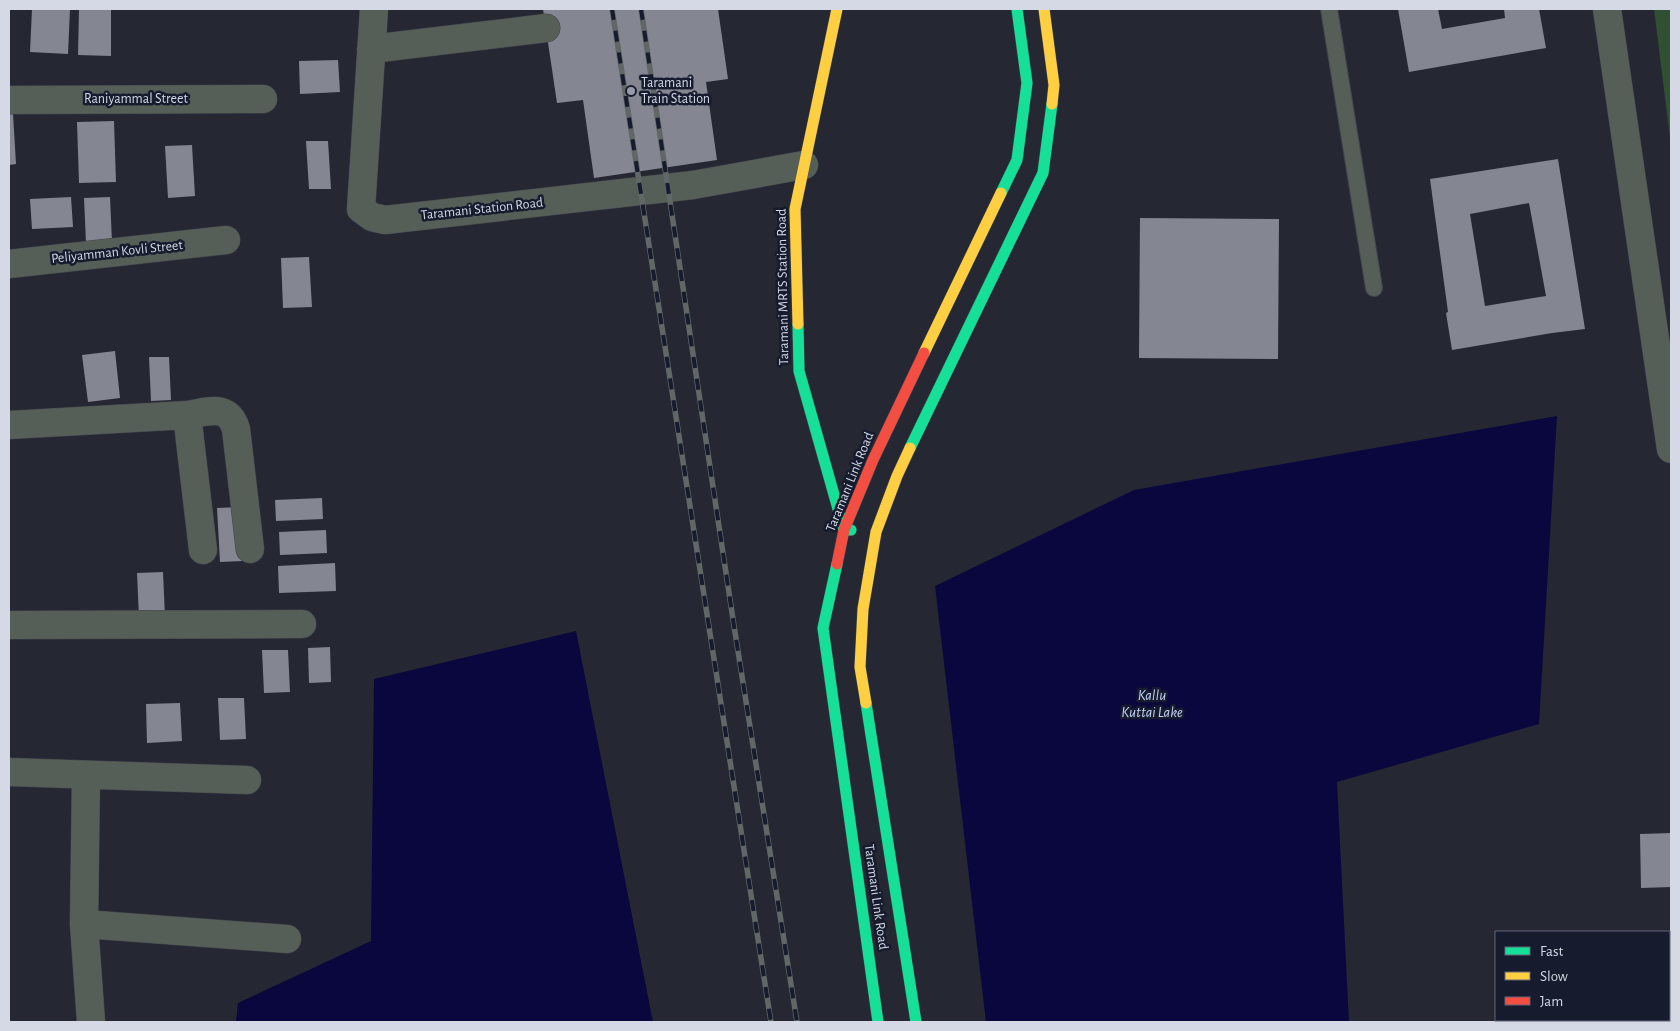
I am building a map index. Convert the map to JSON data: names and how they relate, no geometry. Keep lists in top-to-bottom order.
{
  "streets": {
    "street": [
      "Raniyammal Street",
      "Taramani Station Road",
      "Peliyamman Kovli Street",
      "Taramani MRTS Station Road",
      "Taramani Link Road"
    ]
  },
  "crossings": [
    ["Taramani Station Road", "Taramani MRTS Station Road"],
    ["Taramani MRTS Station Road", "Taramani Link Road"]
  ],
  "water": ["Kallu Kuttai Lake"],
  "places": ["Taramani Train Station"],
  "legend": ["Fast", "Slow", "Jam"]
}
